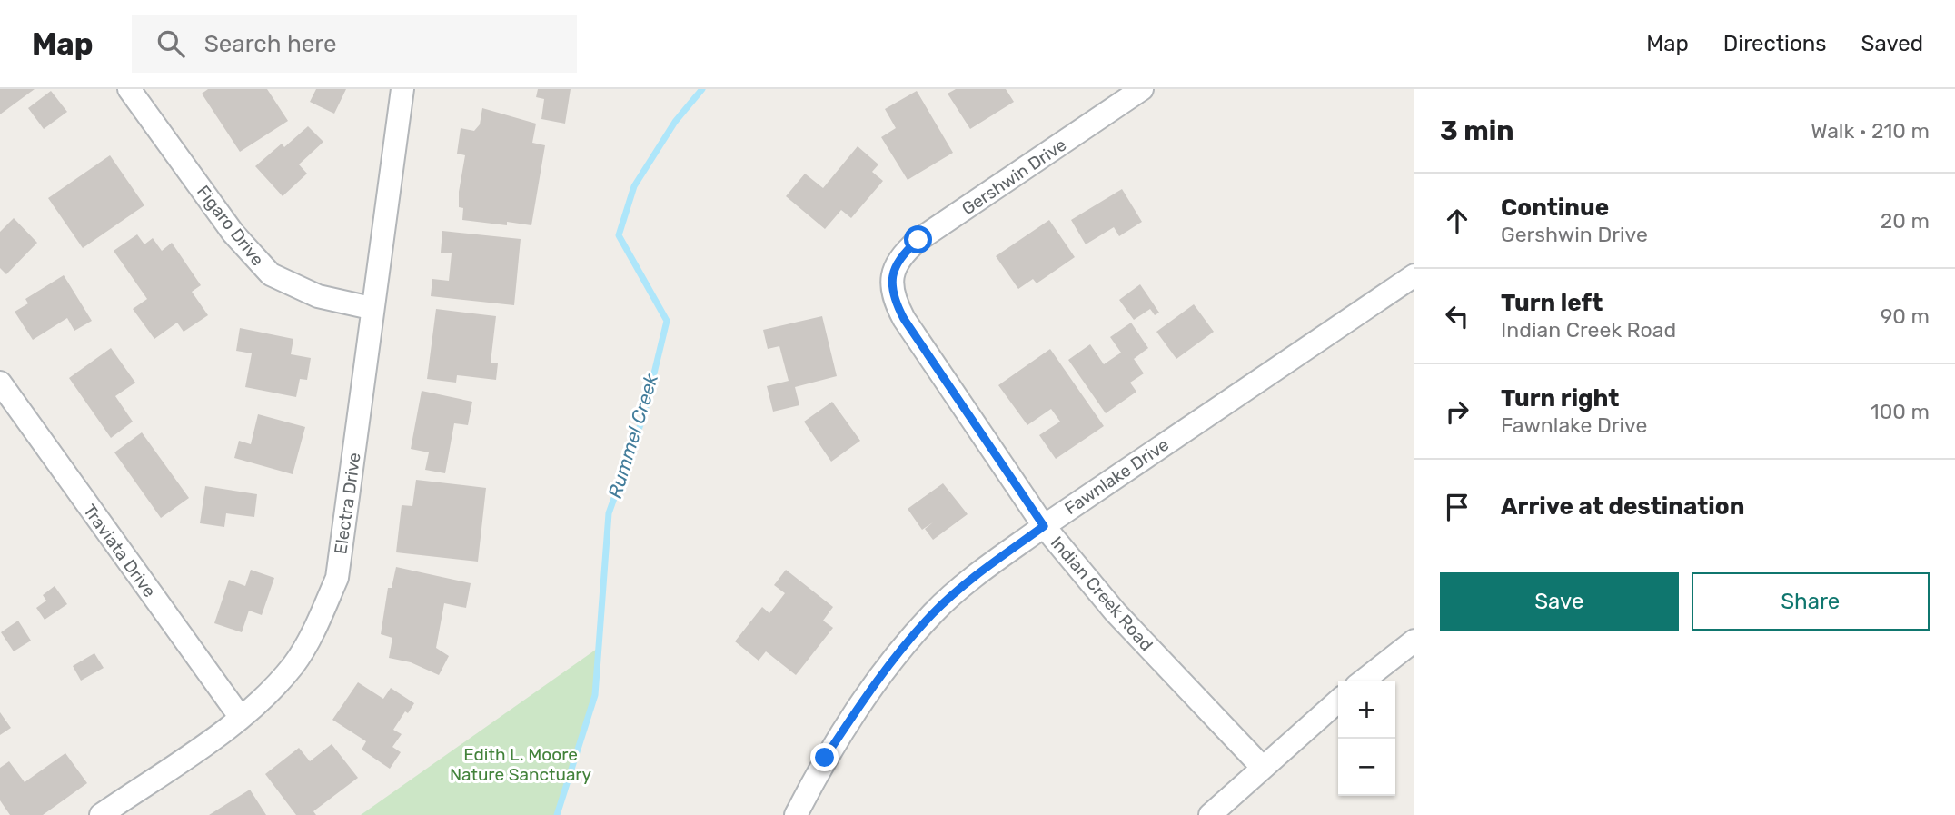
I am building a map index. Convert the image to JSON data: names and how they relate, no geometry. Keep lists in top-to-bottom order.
{
  "streets": {
    "street": [
      "Gershwin Drive",
      "Figaro Drive",
      "Fawnlake Drive",
      "Electra Drive",
      "Traviata Drive",
      "Indian Creek Road"
    ]
  },
  "crossings": [
    ["Gershwin Drive", "Indian Creek Road"],
    ["Figaro Drive", "Electra Drive"],
    ["Fawnlake Drive", "Indian Creek Road"],
    ["Electra Drive", "Traviata Drive"]
  ],
  "water": ["Rummel Creek"],
  "parks": ["Edith L. Moore Nature Sanctuary"],
  "page": {
    "header": "Map",
    "search": "Search here",
    "nav": ["Map", "Directions", "Saved"],
    "heading": ["3 min", "Walk · 210 m"],
    "list": [
      ["Continue", "Gershwin Drive", "20 m"],
      ["Turn left", "Indian Creek Road", "90 m"],
      ["Turn right", "Fawnlake Drive", "100 m"],
      "Arrive at destination"
    ],
    "buttons": ["Save", "Share"],
    "map_buttons": ["+", "−"]
  }
}
